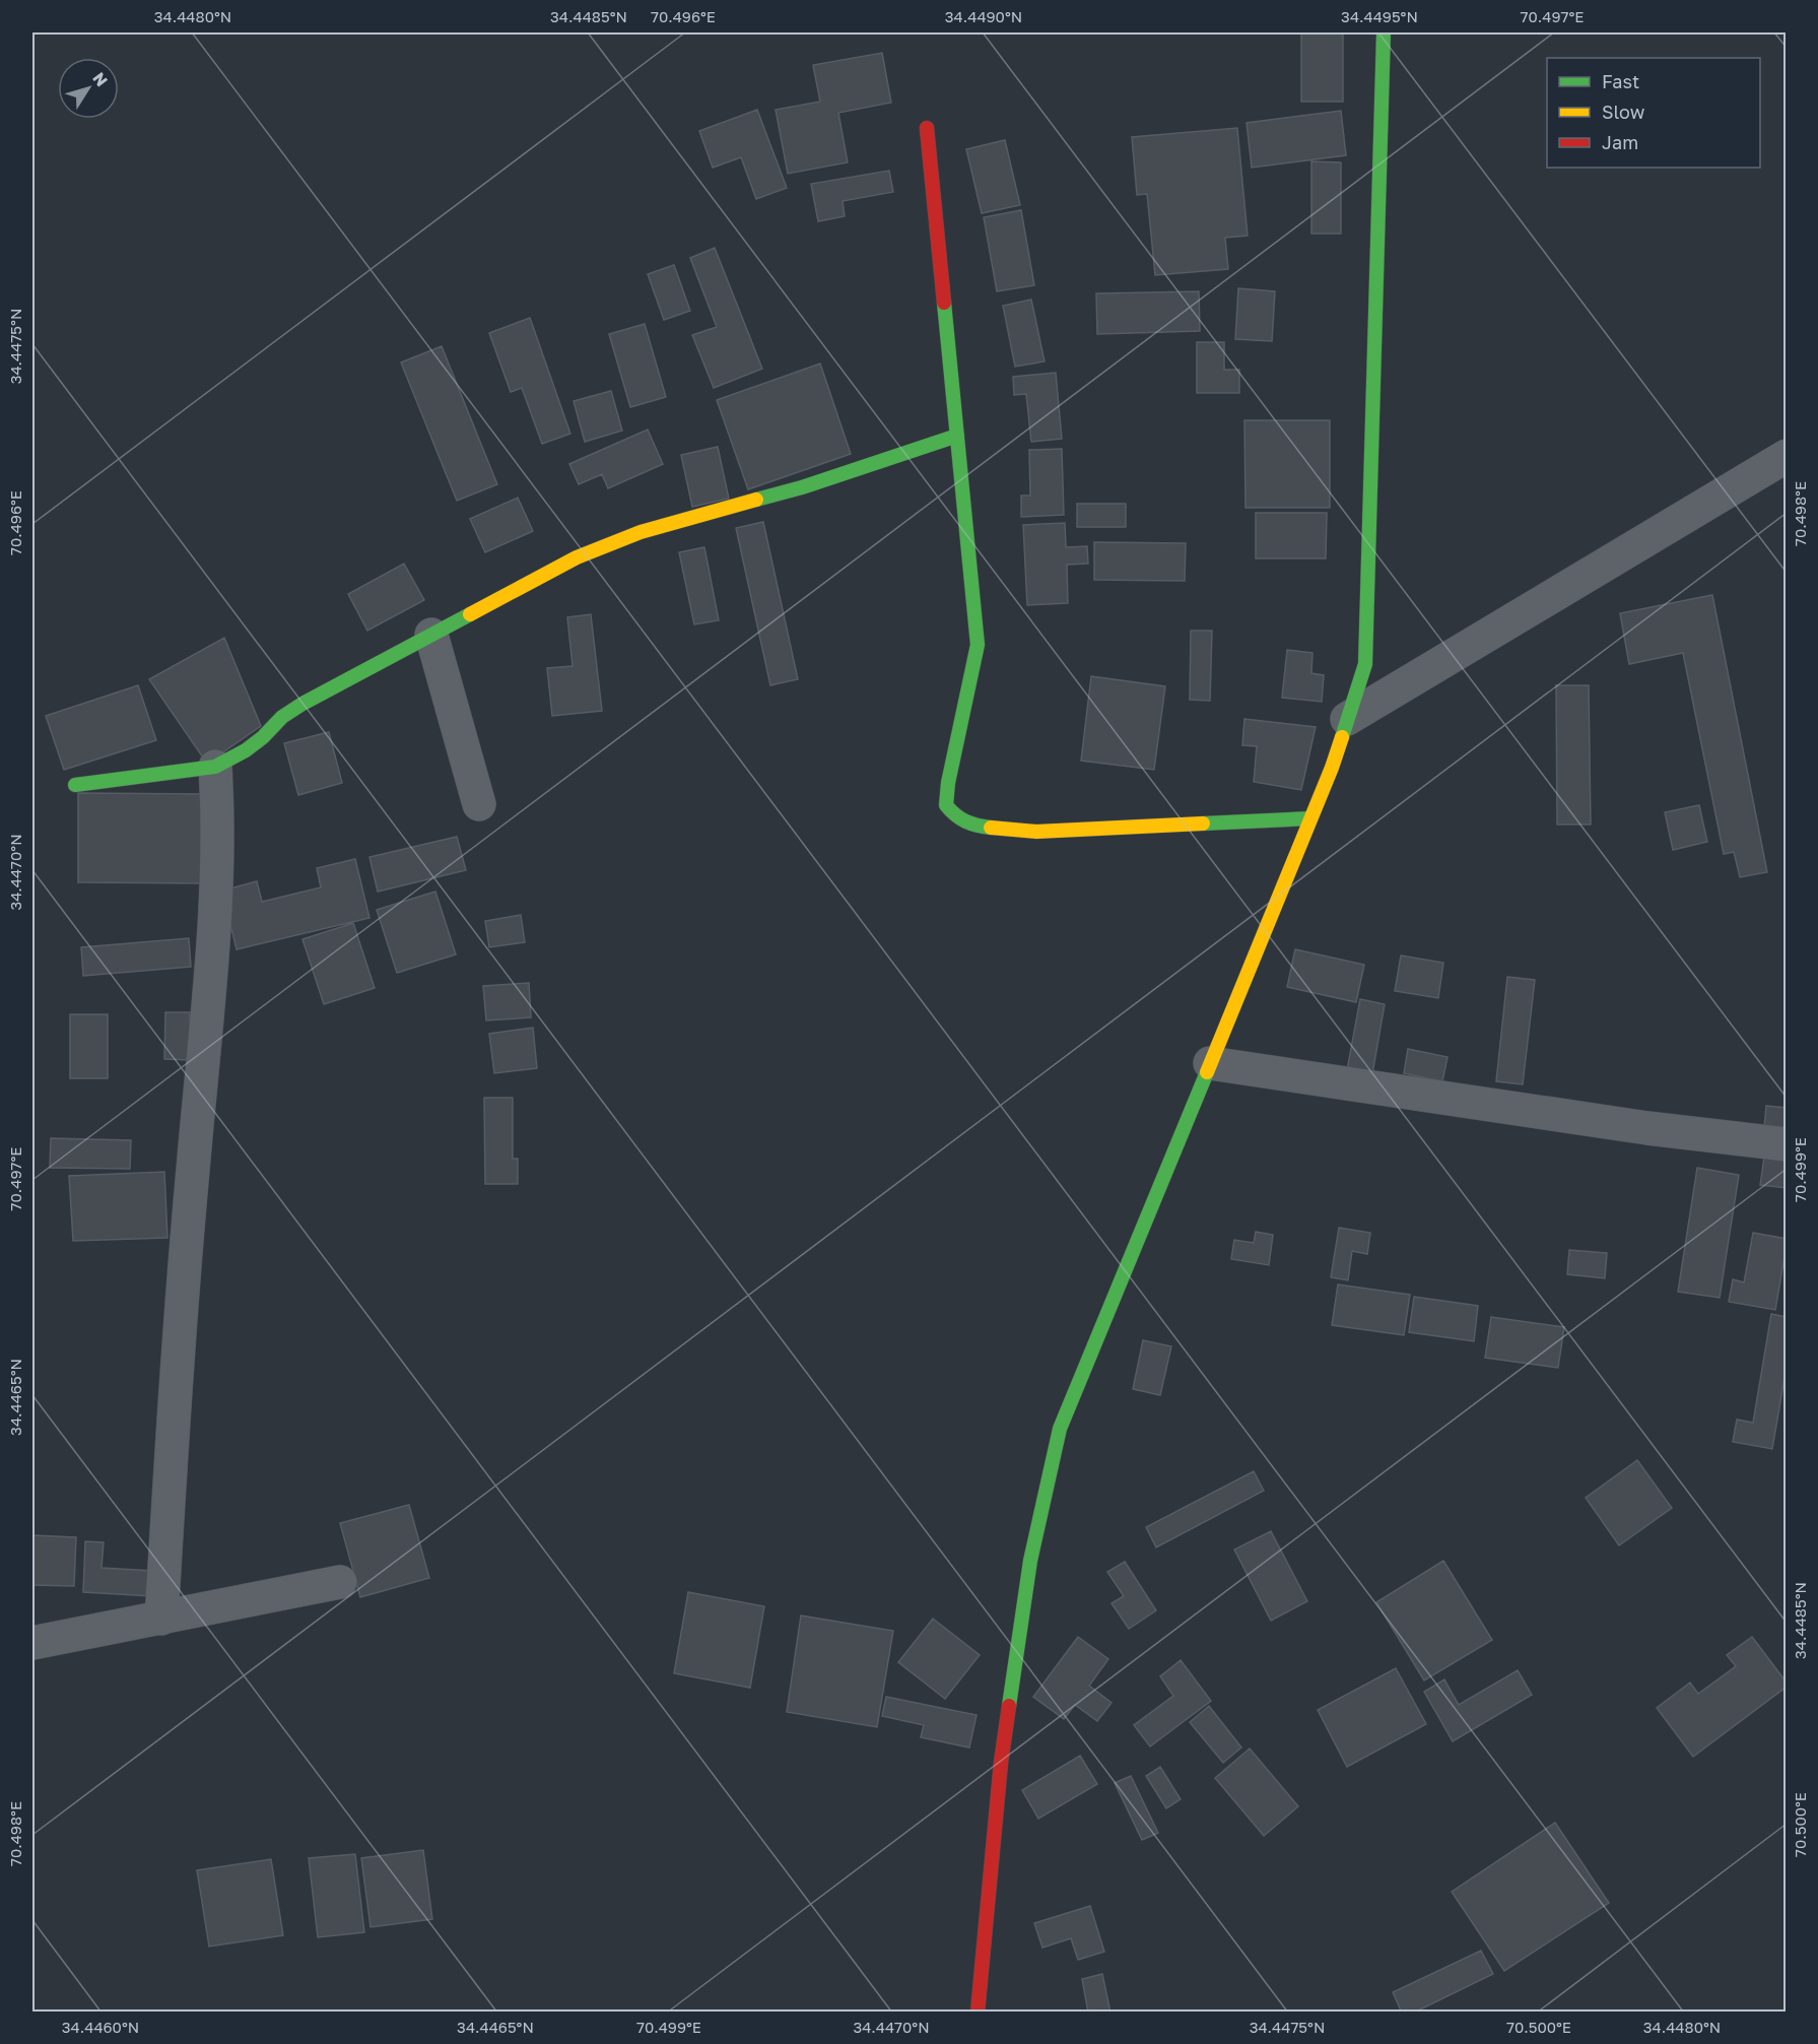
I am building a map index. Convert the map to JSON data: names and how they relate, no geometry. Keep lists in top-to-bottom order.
{
  "legend": ["Fast", "Slow", "Jam"],
  "north": "top right",
  "coordinates": [
    "34.4480°N",
    "34.4485°N",
    "70.496°E",
    "34.4490°N",
    "34.4495°N",
    "70.497°E",
    "34.4475°N",
    "70.498°E",
    "34.4470°N",
    "70.499°E",
    "34.4465°N",
    "70.500°E",
    "34.4460°N"
  ]
}
